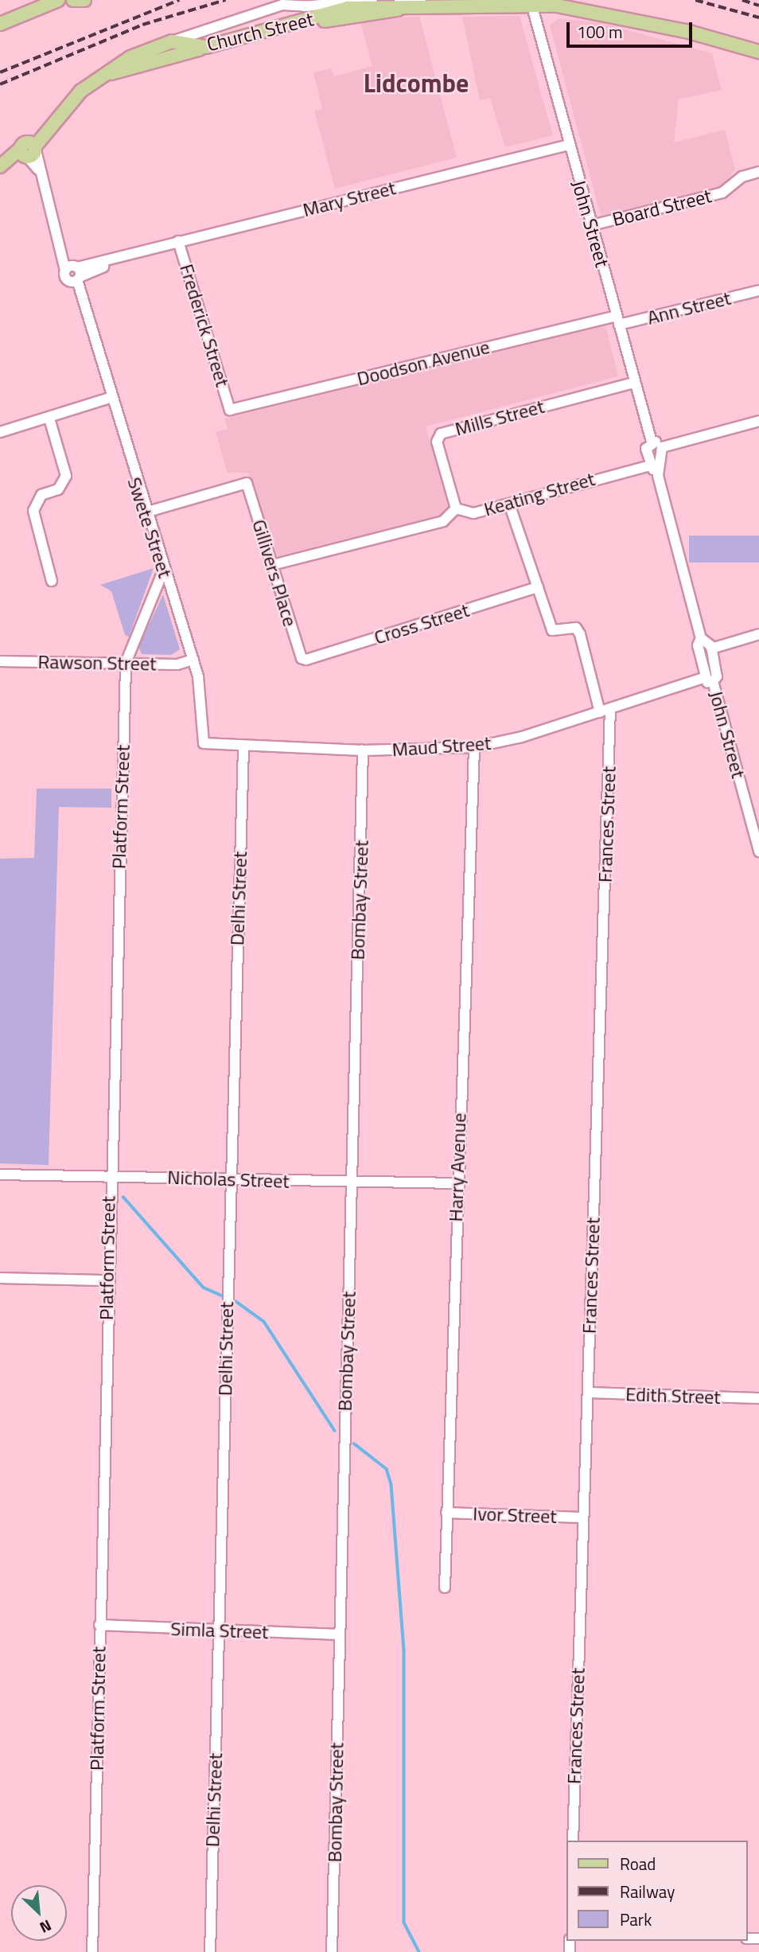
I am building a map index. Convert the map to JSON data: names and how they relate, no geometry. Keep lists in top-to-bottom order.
{
  "streets": {
    "main road": ["Church Street"],
    "street": [
      "Mary Street",
      "Board Street",
      "John Street",
      "Ann Street",
      "Frederick Street",
      "Doodson Avenue",
      "Mills Street",
      "Keating Street",
      "Swete Street",
      "Gillivers Place",
      "Cross Street",
      "Rawson Street",
      "Maud Street",
      "Platform Street",
      "Frances Street",
      "Delhi Street",
      "Bombay Street",
      "Harry Avenue",
      "Nicholas Street",
      "Edith Street",
      "Ivor Street",
      "Simla Street"
    ]
  },
  "crossings": [
    ["Church Street", "Swete Street"],
    ["Mary Street", "John Street"],
    ["Mary Street", "Frederick Street"],
    ["Mary Street", "Swete Street"],
    ["Board Street", "John Street"],
    ["John Street", "Ann Street"],
    ["John Street", "Doodson Avenue"],
    ["John Street", "Mills Street"],
    ["John Street", "Maud Street"],
    ["Ann Street", "Doodson Avenue"],
    ["Frederick Street", "Doodson Avenue"],
    ["Mills Street", "Keating Street"],
    ["Keating Street", "Gillivers Place"],
    ["Swete Street", "Gillivers Place"],
    ["Swete Street", "Rawson Street"],
    ["Swete Street", "Maud Street"],
    ["Swete Street", "Platform Street"],
    ["Gillivers Place", "Cross Street"],
    ["Cross Street", "Frances Street"],
    ["Rawson Street", "Platform Street"],
    ["Maud Street", "Frances Street"],
    ["Maud Street", "Delhi Street"],
    ["Maud Street", "Bombay Street"],
    ["Maud Street", "Harry Avenue"],
    ["Platform Street", "Nicholas Street"],
    ["Platform Street", "Simla Street"],
    ["Frances Street", "Edith Street"],
    ["Frances Street", "Ivor Street"],
    ["Delhi Street", "Nicholas Street"],
    ["Delhi Street", "Simla Street"],
    ["Bombay Street", "Nicholas Street"],
    ["Bombay Street", "Simla Street"],
    ["Harry Avenue", "Nicholas Street"],
    ["Harry Avenue", "Ivor Street"]
  ],
  "districts": ["Lidcombe"],
  "legend": ["Road", "Railway", "Park"],
  "scale_bar": "100 m",
  "north": "bottom right"
}
